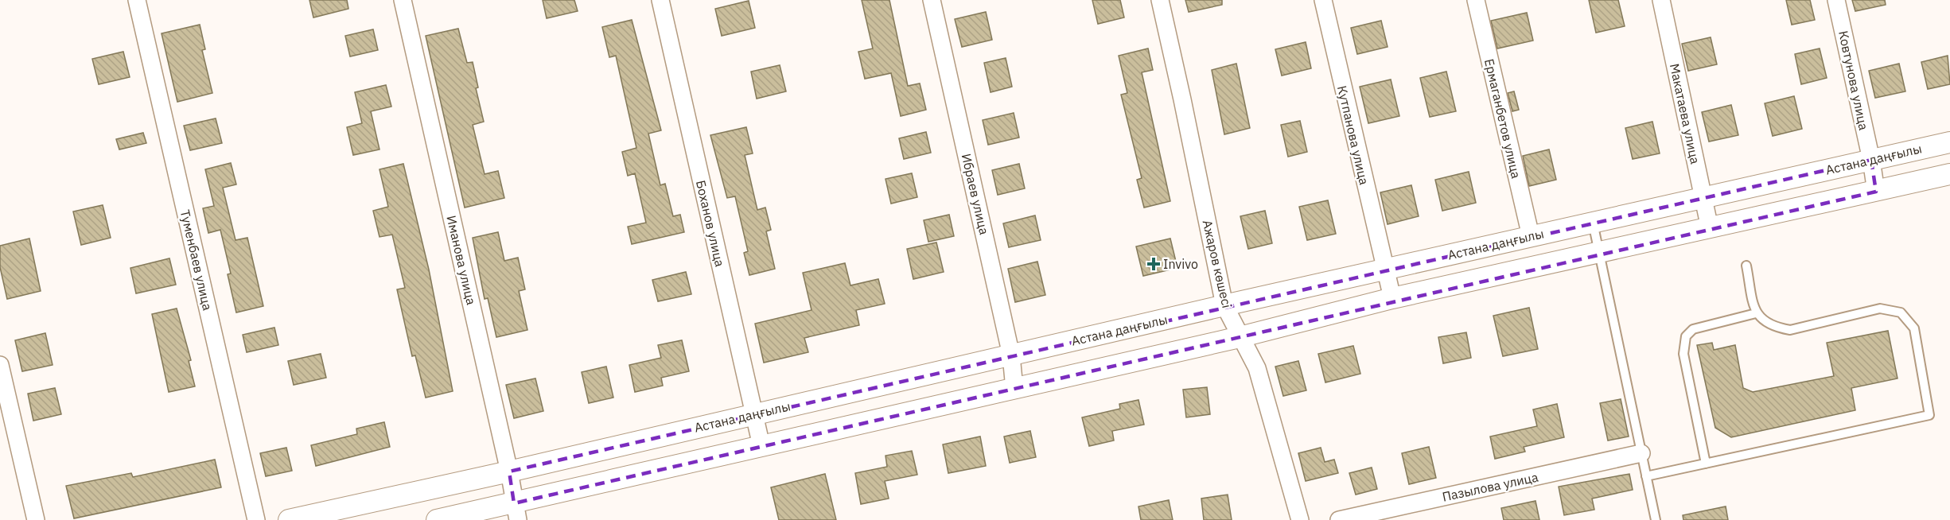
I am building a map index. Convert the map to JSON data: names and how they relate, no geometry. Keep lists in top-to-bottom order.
{
  "streets": {
    "street": [
      "Ковтунова улица",
      "Макатаева улица",
      "Ермаганбетов улица",
      "Кутпанова улица",
      "Астана даңғылы",
      "Ибраев улица",
      "Боханов улица",
      "Туменбаев улица",
      "Иманова улица",
      "Ажаров көшесі",
      "Пазылова улица"
    ]
  },
  "crossings": [
    ["Ковтунова улица", "Астана даңғылы"],
    ["Макатаева улица", "Астана даңғылы"],
    ["Ермаганбетов улица", "Астана даңғылы"],
    ["Кутпанова улица", "Астана даңғылы"],
    ["Астана даңғылы", "Ибраев улица"],
    ["Астана даңғылы", "Боханов улица"],
    ["Астана даңғылы", "Иманова улица"],
    ["Астана даңғылы", "Ажаров көшесі"]
  ],
  "places": {
    "health": ["Invivo"]
  }
}
